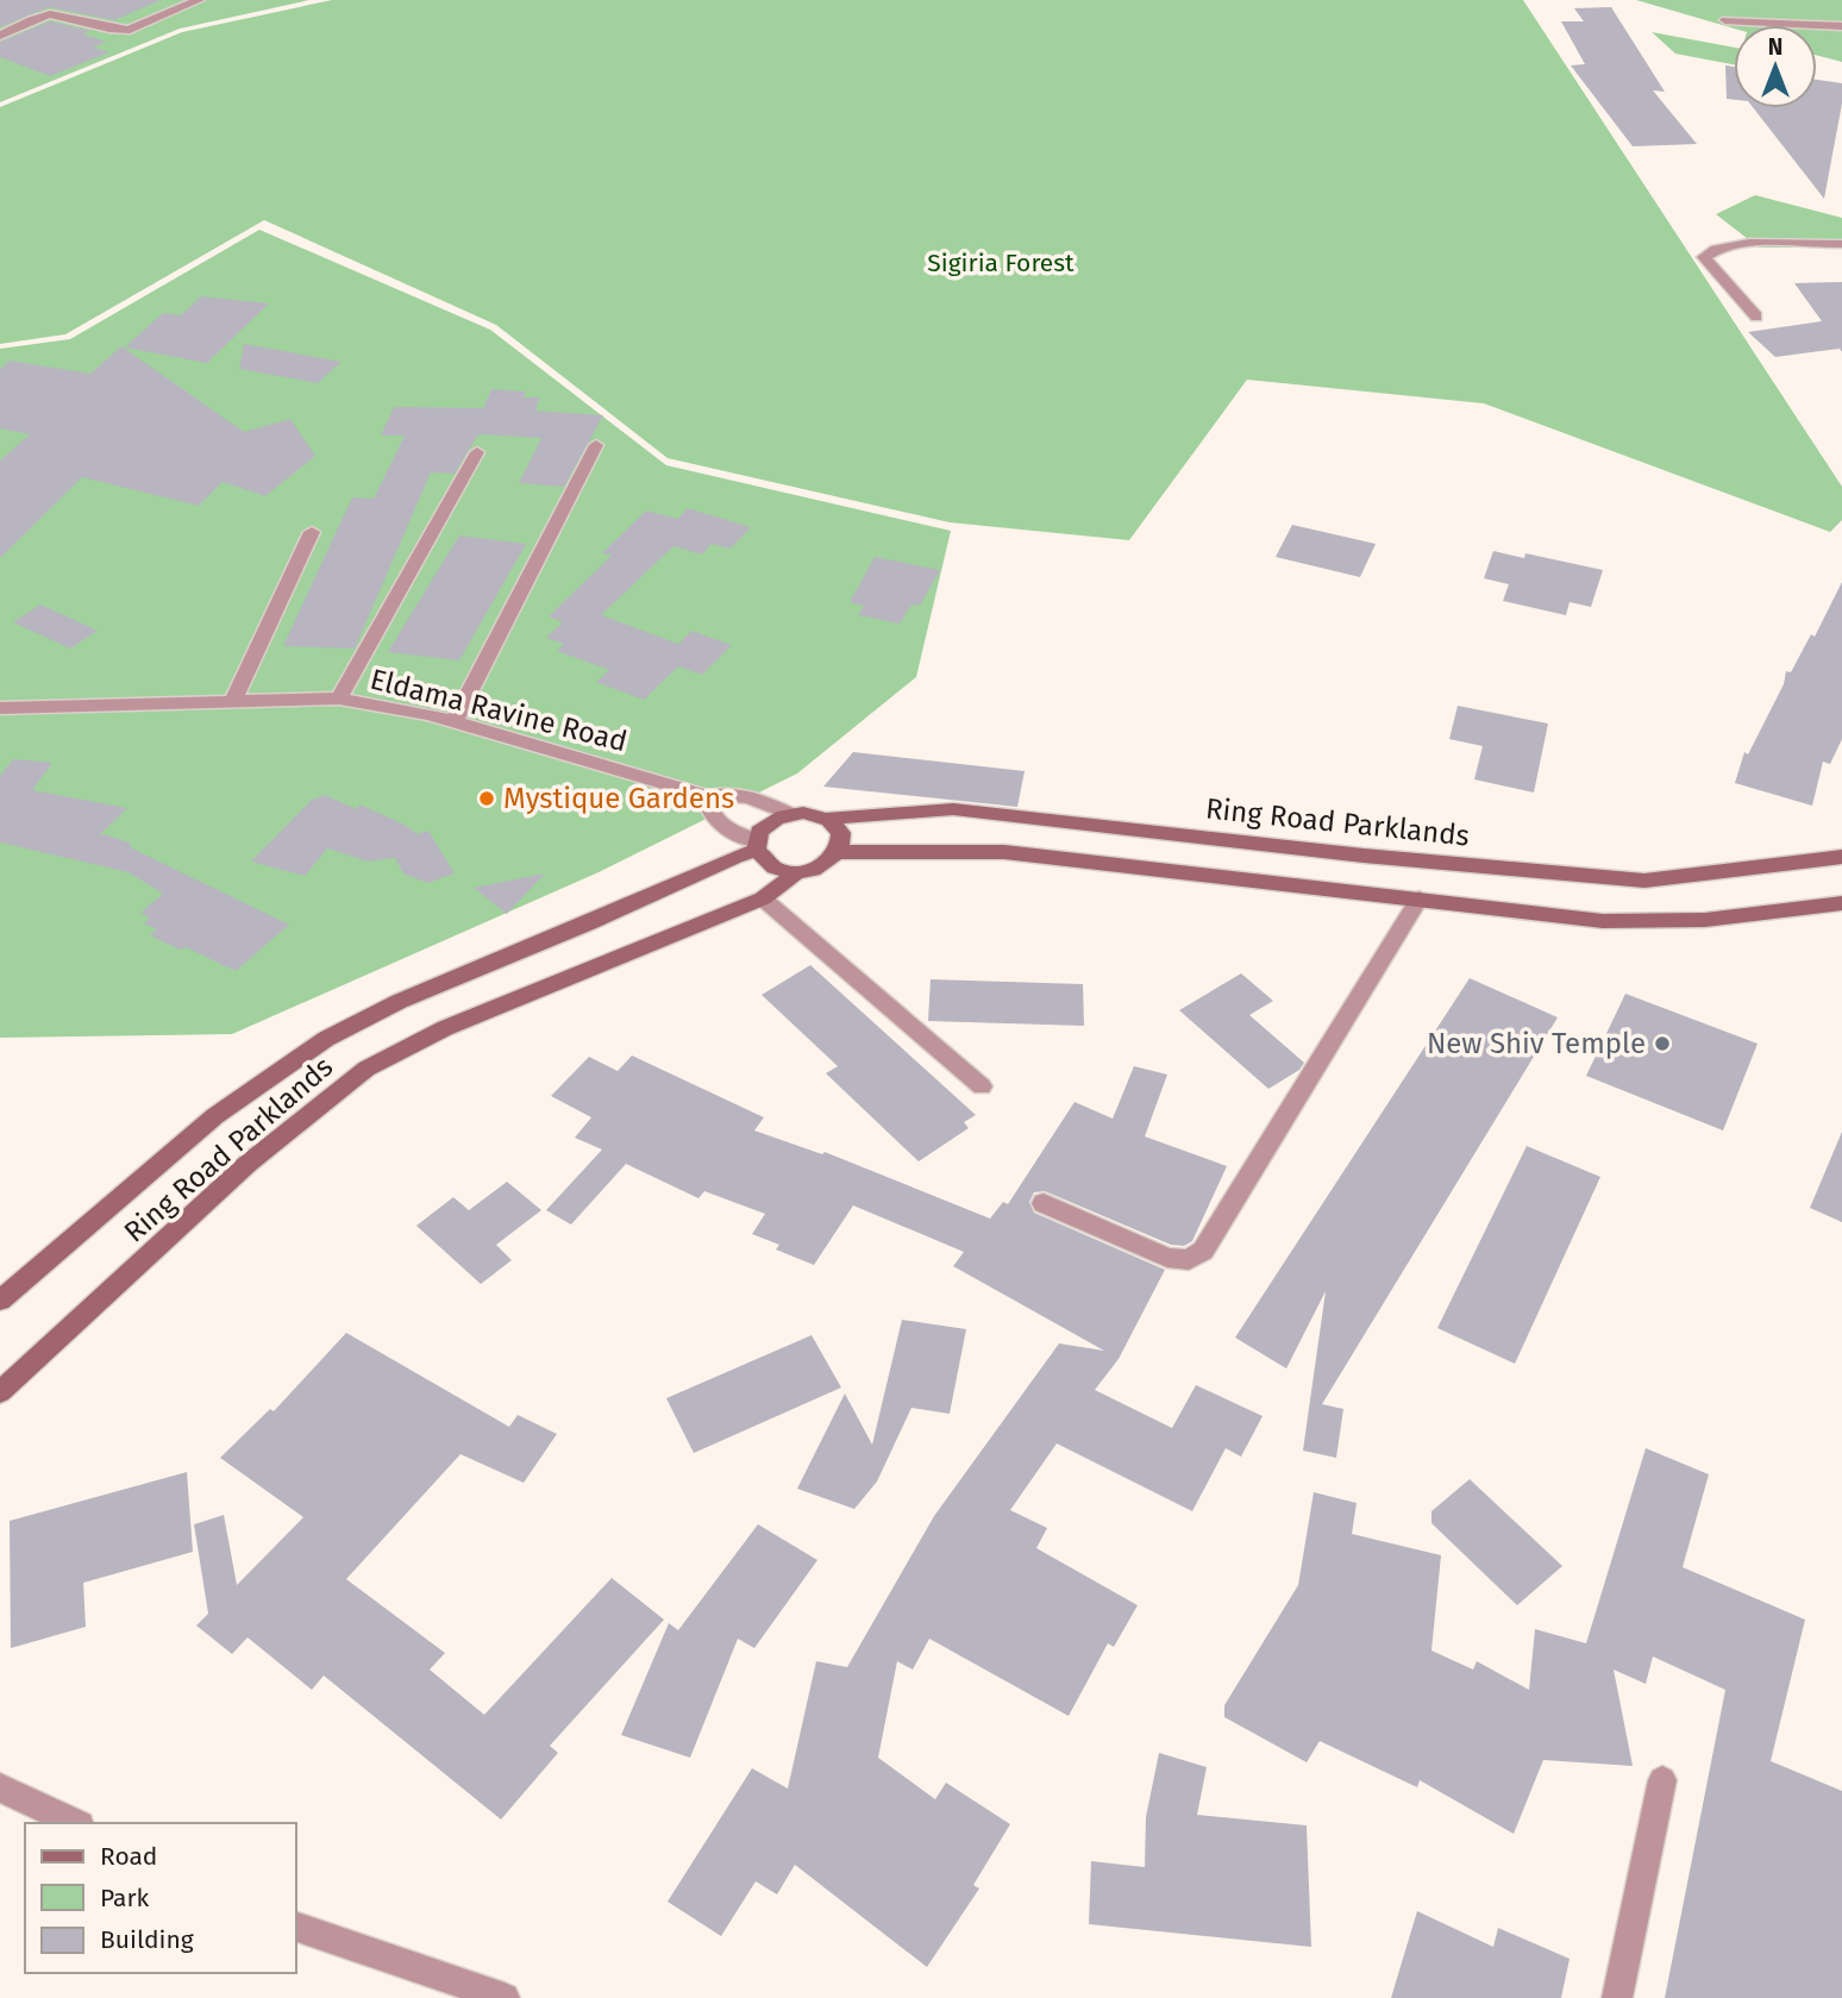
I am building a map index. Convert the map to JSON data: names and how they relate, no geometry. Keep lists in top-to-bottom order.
{
  "streets": {
    "street": ["Eldama Ravine Road", "Ring Road Parklands"]
  },
  "crossings": [
    ["Eldama Ravine Road", "Ring Road Parklands"]
  ],
  "parks": ["Sigiria Forest"],
  "places": ["Mystique Gardens", "New Shiv Temple"],
  "legend": ["Road", "Park", "Building"],
  "north": "top"
}
